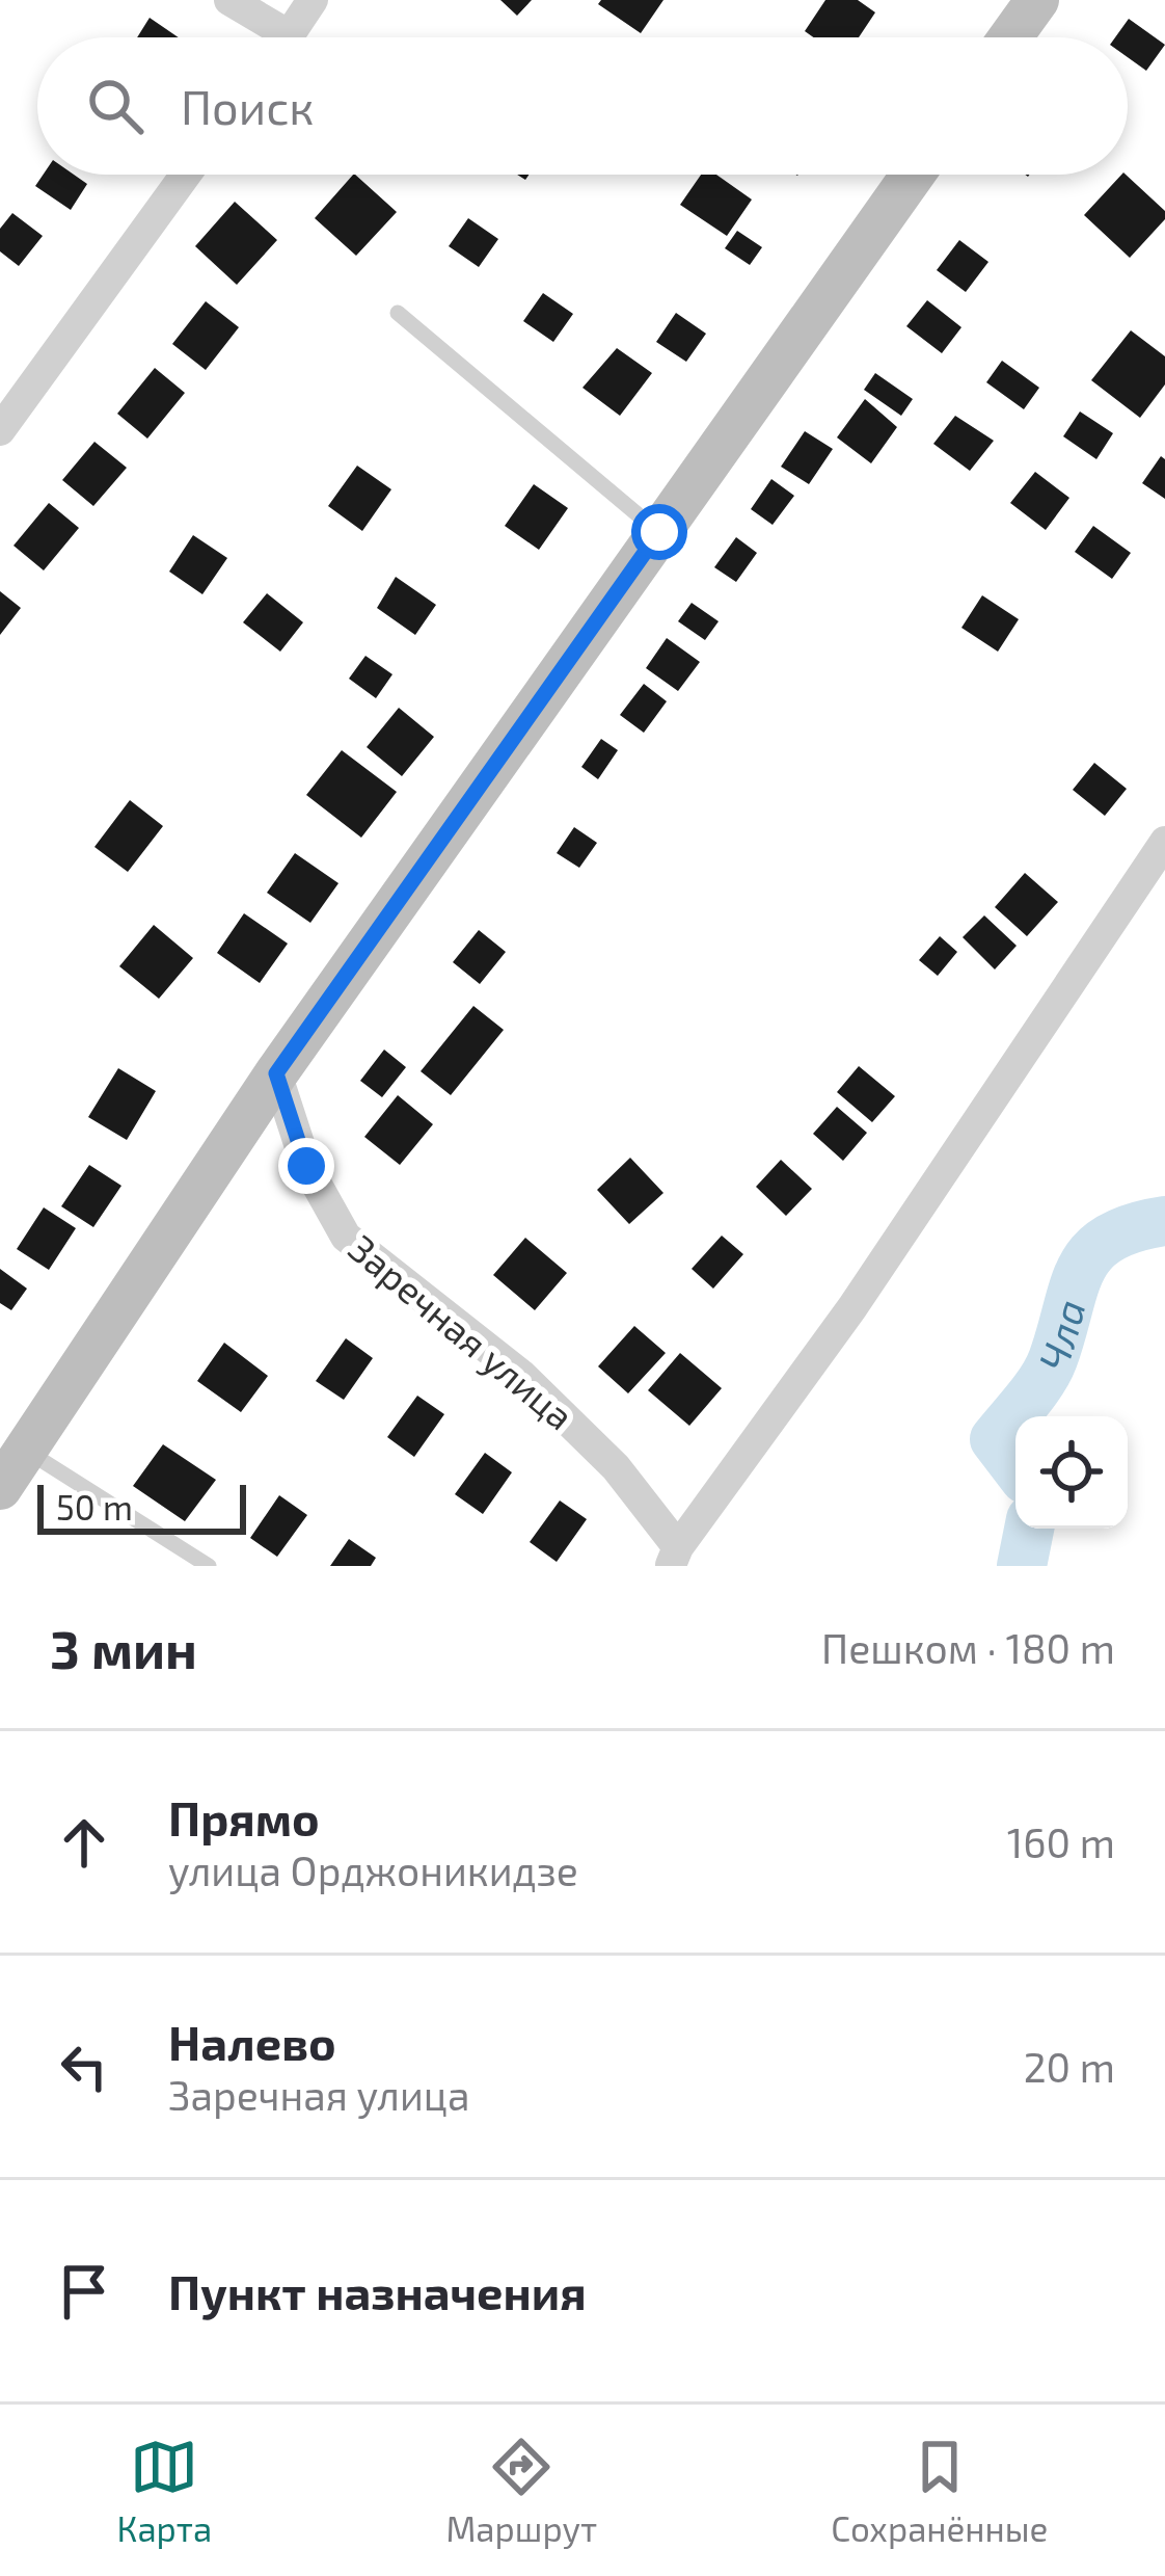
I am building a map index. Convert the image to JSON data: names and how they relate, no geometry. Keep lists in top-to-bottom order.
{
  "streets": {
    "street": ["Заречная улица"]
  },
  "water": ["Чла"],
  "scale_bar": "50 m",
  "page": {
    "search": "Поиск",
    "scale": "50 m",
    "heading": ["3 мин", "Пешком · 180 m"],
    "list": [
      ["Прямо", "улица Орджоникидзе", "160 m"],
      ["Налево", "Заречная улица", "20 m"],
      "Пункт назначения"
    ],
    "nav": ["Карта", "Маршрут", "Сохранённые"]
  }
}
